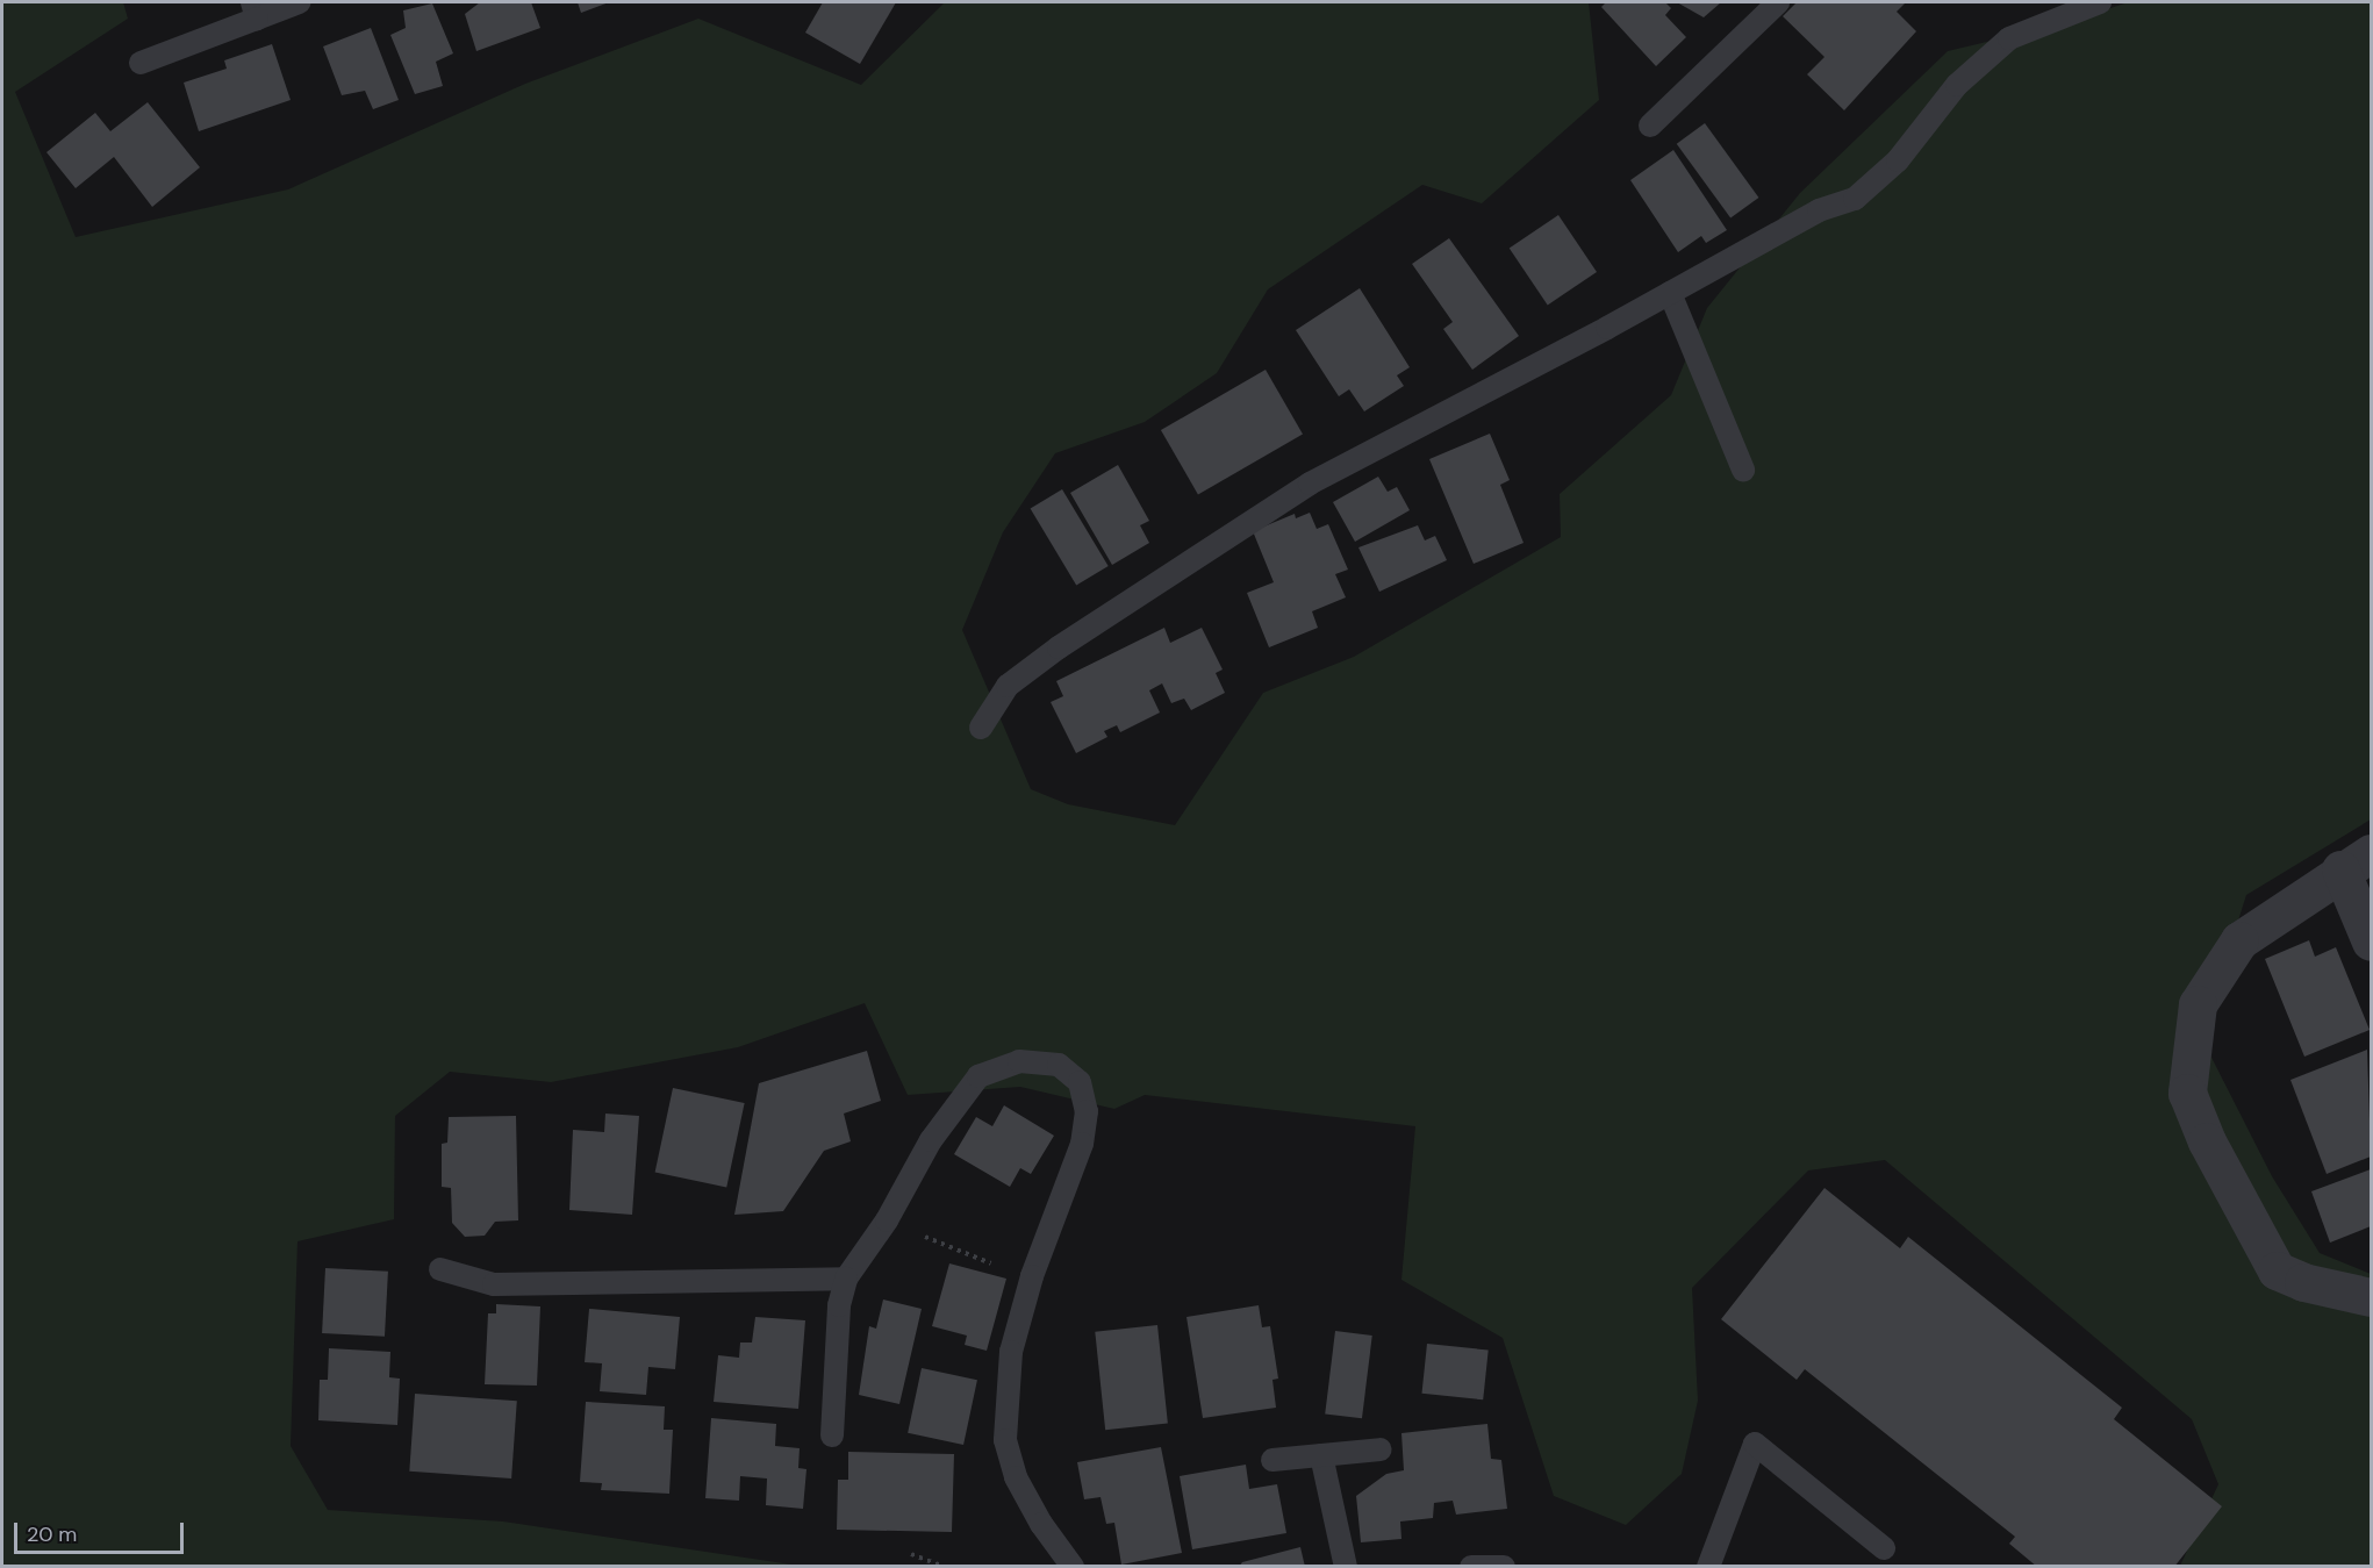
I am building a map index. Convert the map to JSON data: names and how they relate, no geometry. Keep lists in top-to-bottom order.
{
  "scale_bar": "20 m"
}
